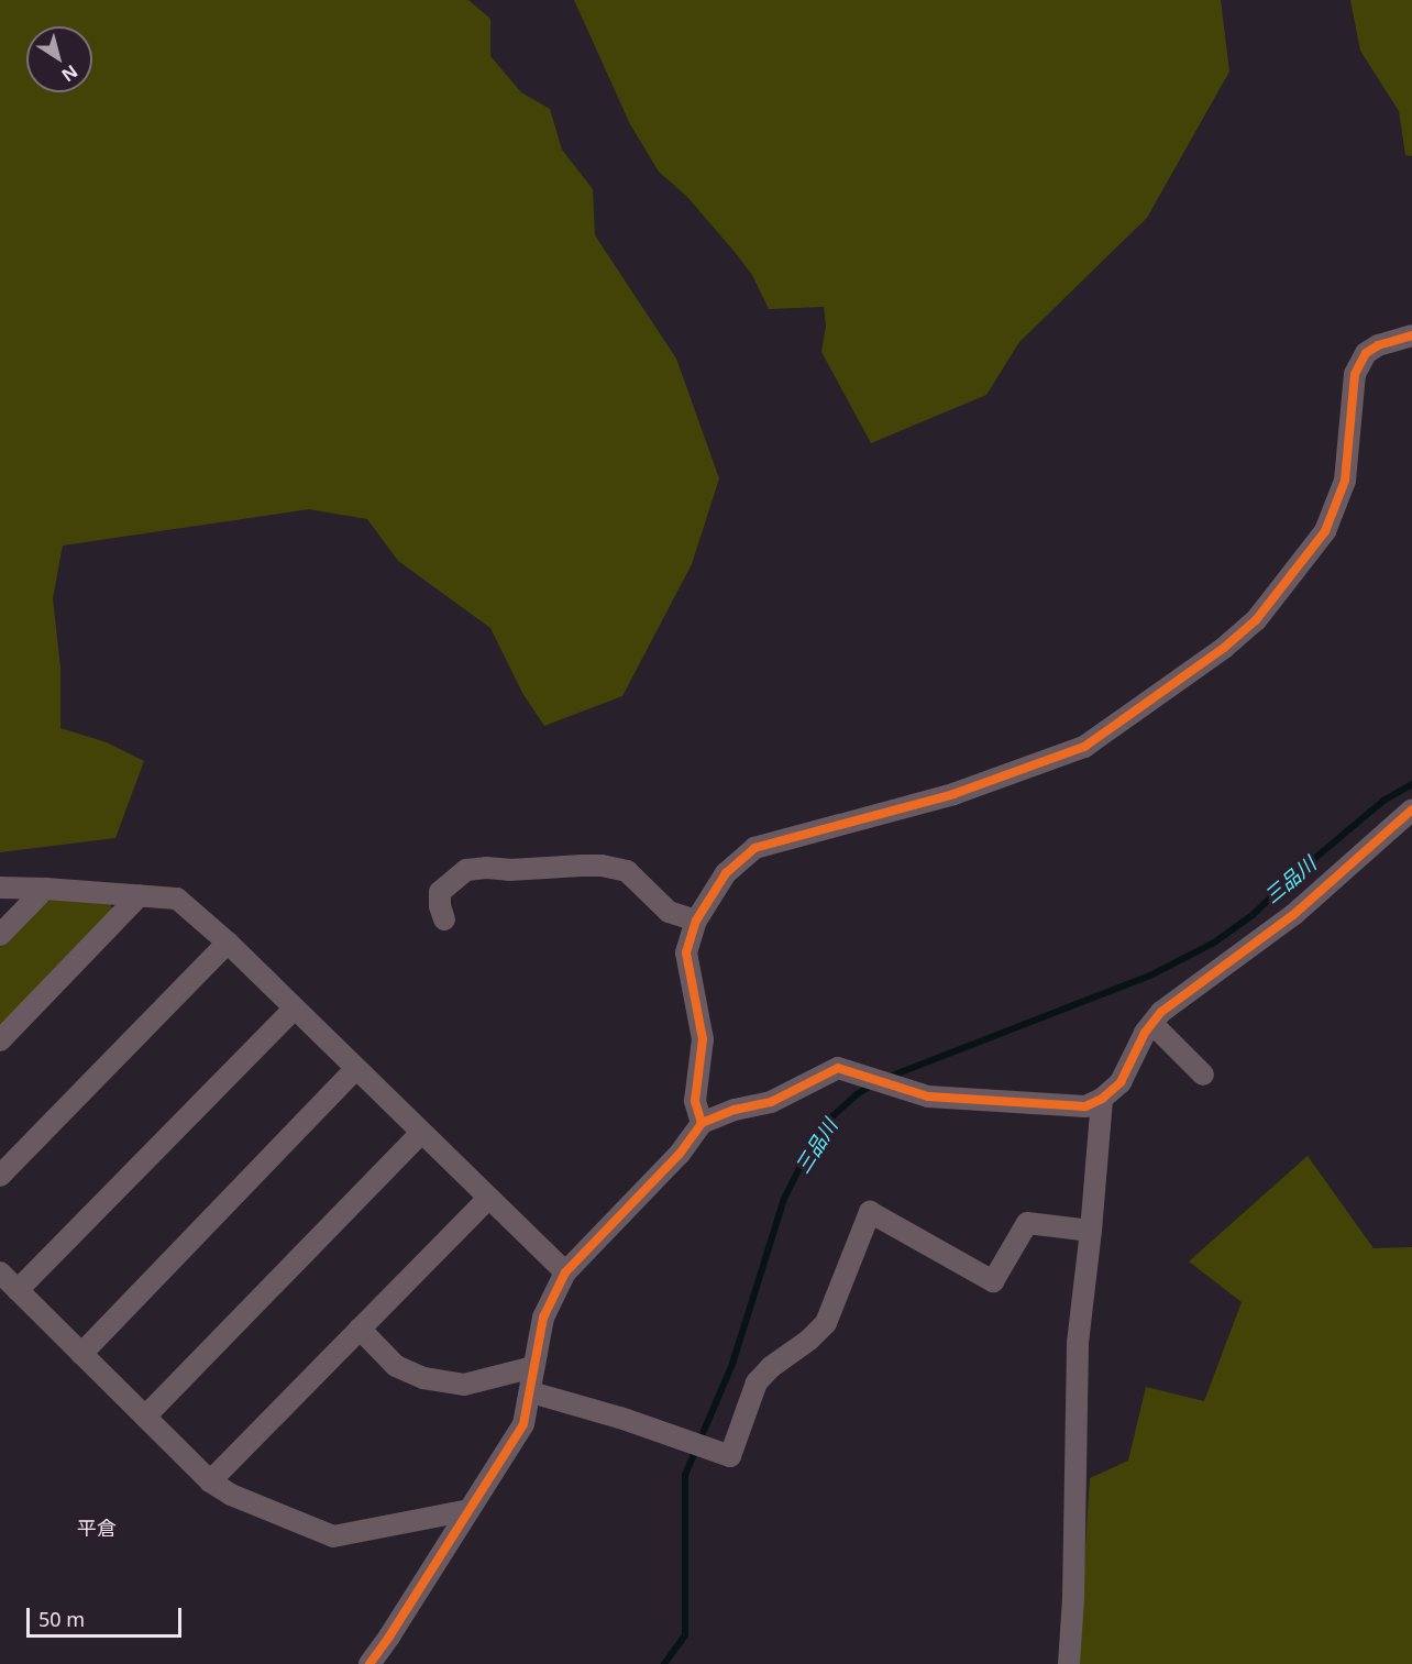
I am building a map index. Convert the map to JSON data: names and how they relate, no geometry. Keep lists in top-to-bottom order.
{
  "districts": ["平倉"],
  "water": ["三品川"],
  "scale_bar": "50 m",
  "north": "bottom right"
}
